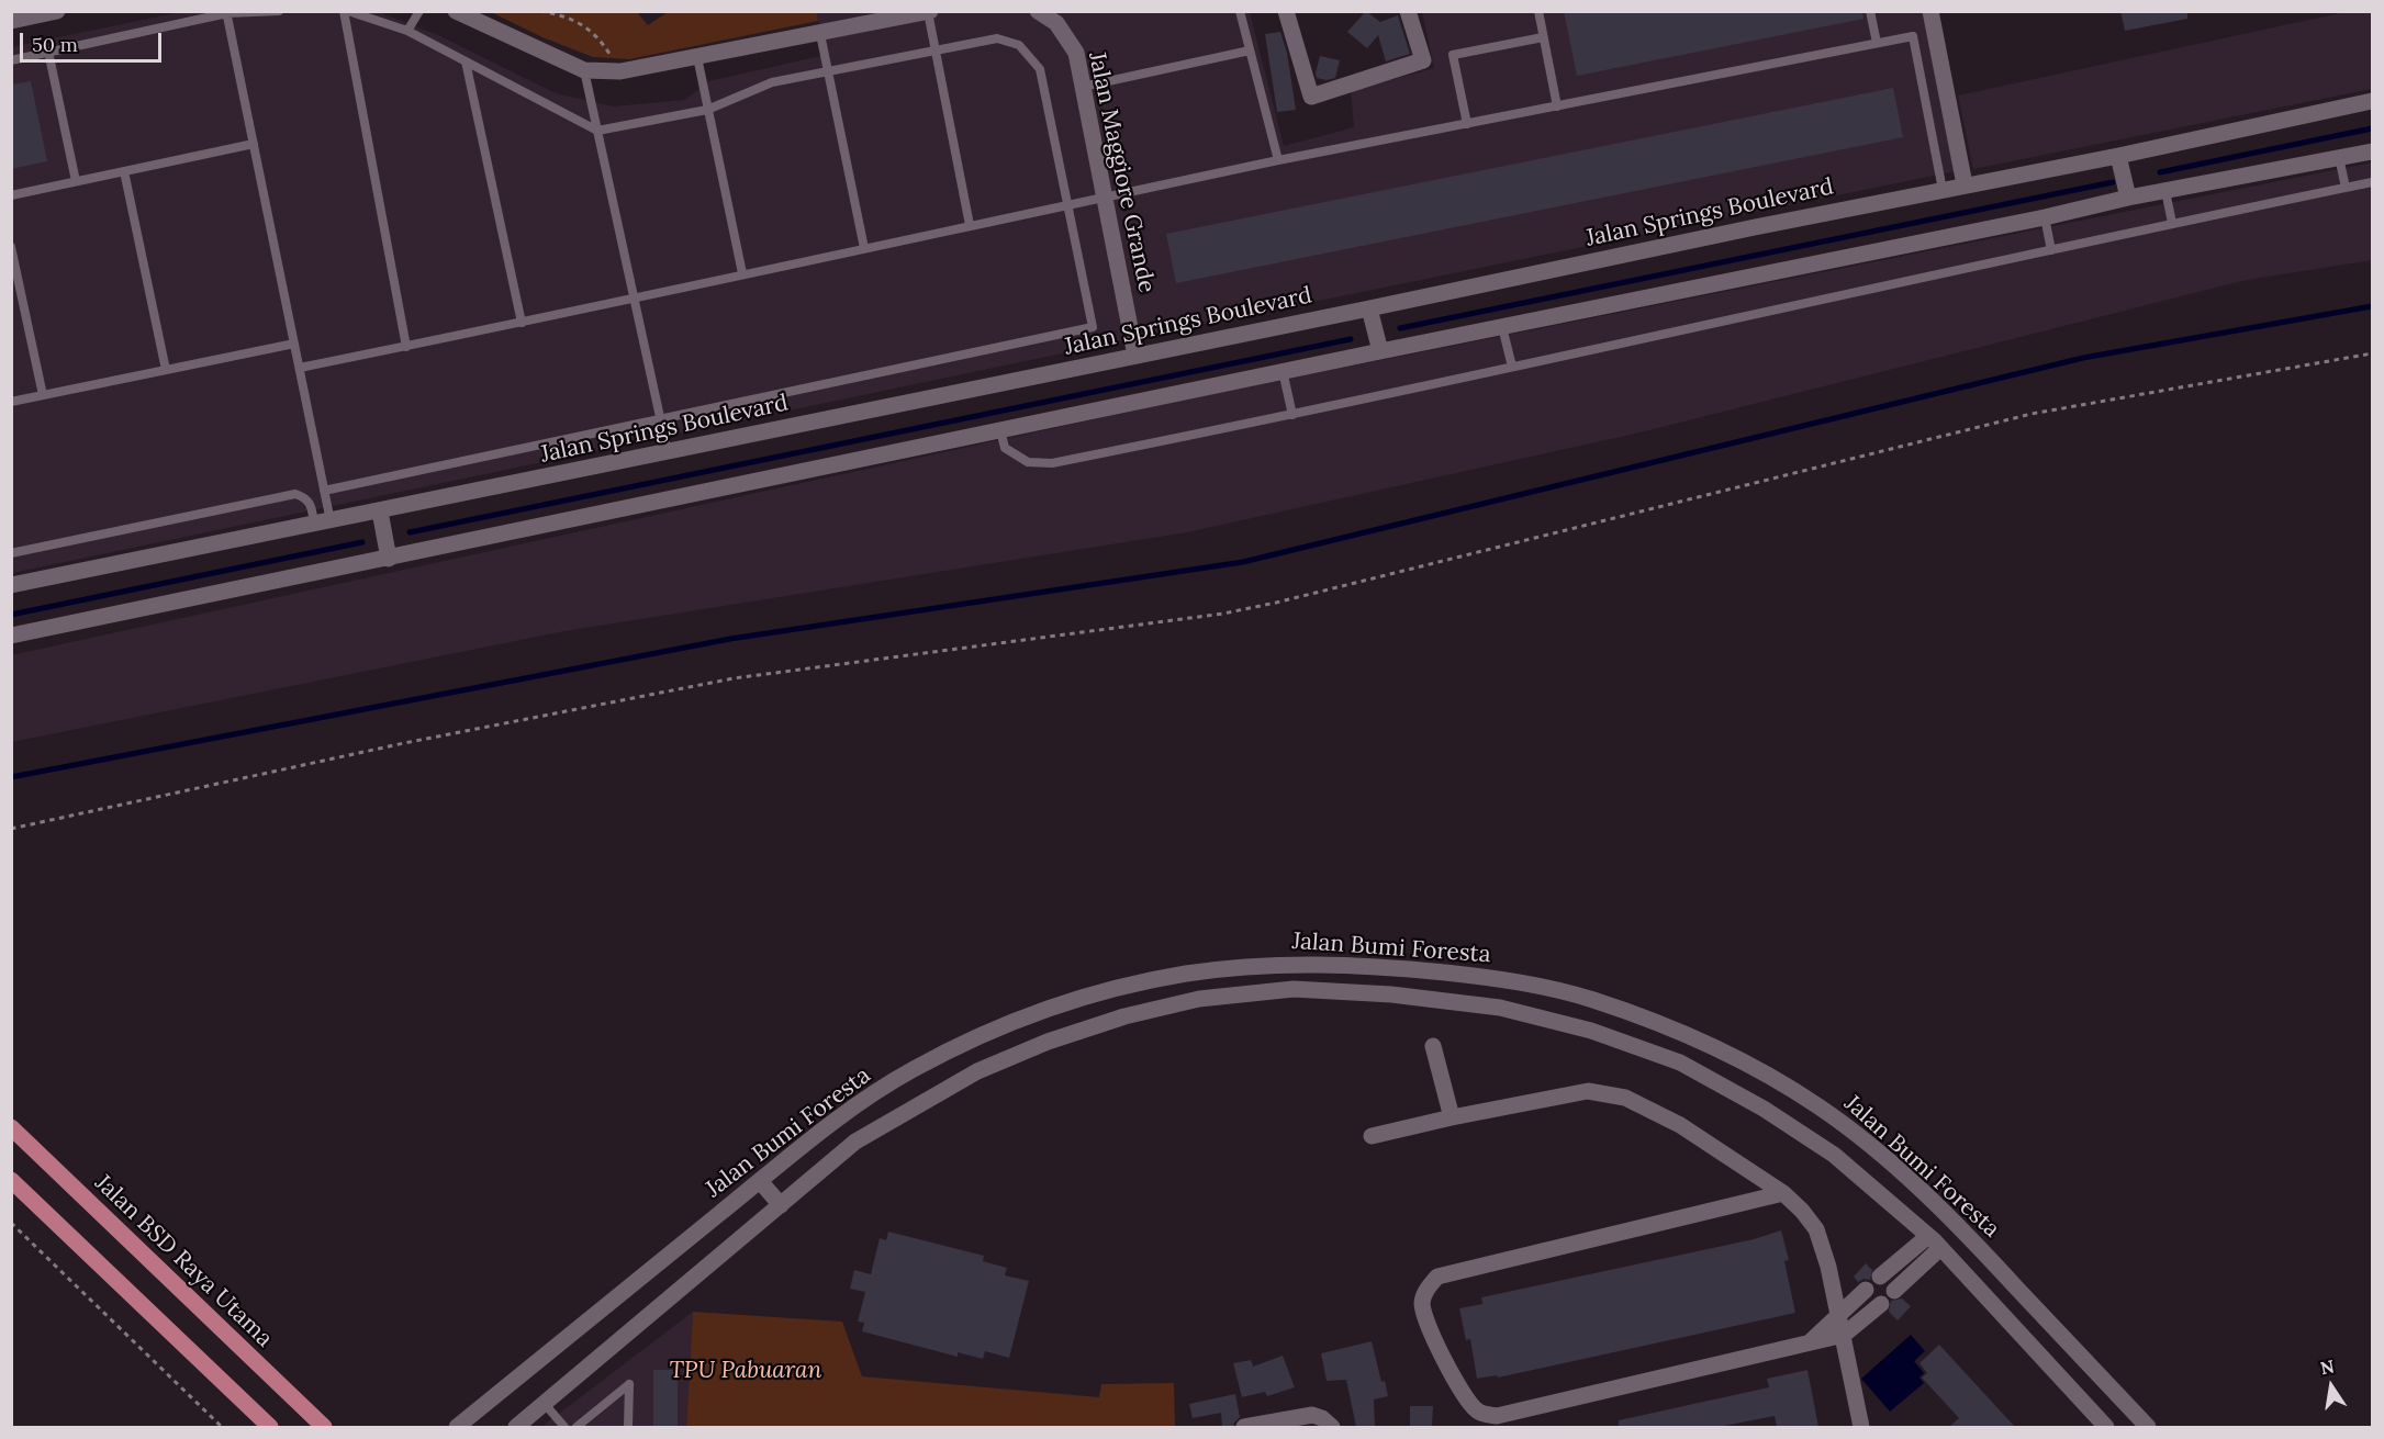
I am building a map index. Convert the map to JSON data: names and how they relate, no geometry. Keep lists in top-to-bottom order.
{
  "streets": {
    "main road": [
      "Jalan Maggiore Grande",
      "Jalan Springs Boulevard",
      "Jalan Bumi Foresta",
      "Jalan BSD Raya Utama"
    ]
  },
  "crossings": [
    ["Jalan Maggiore Grande", "Jalan Springs Boulevard"]
  ],
  "parks": ["TPU Pabuaran"],
  "scale_bar": "50 m",
  "north": "top"
}
